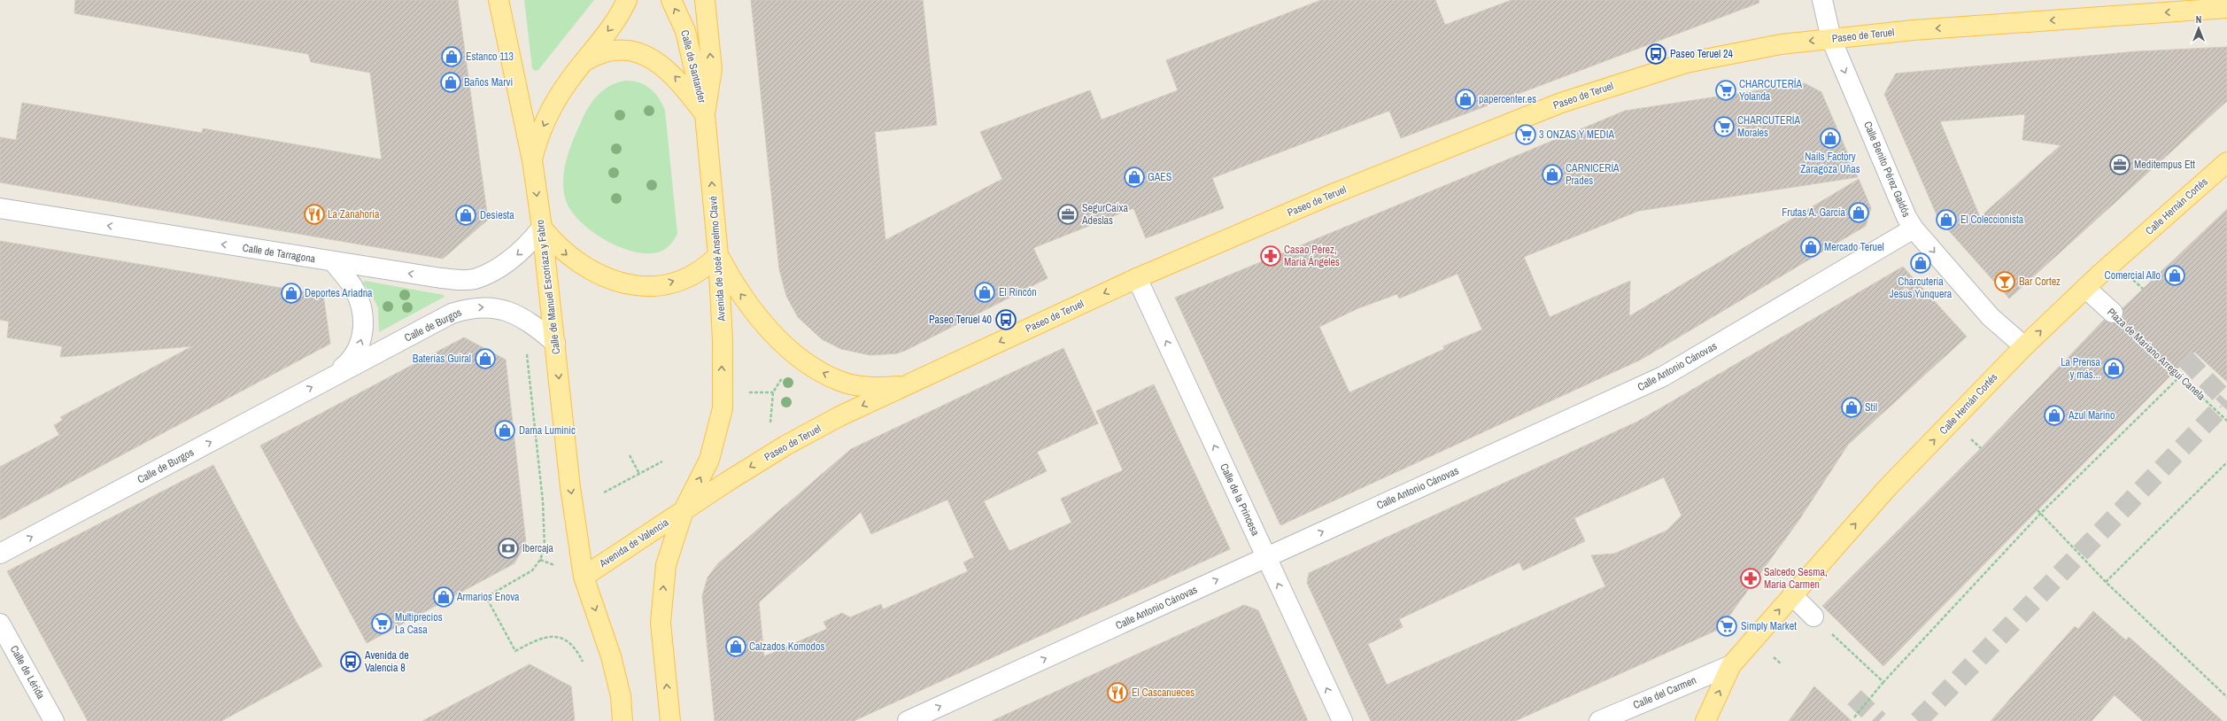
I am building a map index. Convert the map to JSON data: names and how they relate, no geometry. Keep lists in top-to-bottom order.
{
  "streets": {
    "main road": [
      "Paseo de Teruel",
      "Calle de Santander",
      "Calle Hernán Cortés",
      "Avenida de José Anselmo Clavé",
      "Calle de Manuel Escoriaza y Fabro",
      "Avenida de Valencia"
    ],
    "street": [
      "Calle Benito Pérez Galdós",
      "Calle de Tarragona",
      "Calle de Burgos",
      "Plaza de Mariano Arregui Canela",
      "Calle Antonio Cánovas",
      "Calle de la Princesa",
      "Calle de Lérida",
      "Calle del Carmen"
    ]
  },
  "crossings": [
    ["Paseo de Teruel", "Calle Benito Pérez Galdós"],
    ["Paseo de Teruel", "Avenida de José Anselmo Clavé"],
    ["Paseo de Teruel", "Calle de la Princesa"],
    ["Paseo de Teruel", "Avenida de Valencia"],
    ["Calle de Santander", "Avenida de José Anselmo Clavé"],
    ["Calle Benito Pérez Galdós", "Calle Hernán Cortés"],
    ["Calle Benito Pérez Galdós", "Calle Antonio Cánovas"],
    ["Calle Hernán Cortés", "Plaza de Mariano Arregui Canela"],
    ["Calle Hernán Cortés", "Calle del Carmen"],
    ["Calle de Tarragona", "Calle de Manuel Escoriaza y Fabro"],
    ["Calle de Tarragona", "Calle de Burgos"],
    ["Avenida de José Anselmo Clavé", "Avenida de Valencia"],
    ["Calle de Manuel Escoriaza y Fabro", "Calle de Burgos"],
    ["Calle de Manuel Escoriaza y Fabro", "Avenida de Valencia"],
    ["Calle Antonio Cánovas", "Calle de la Princesa"]
  ],
  "one_way": [
    "Paseo de Teruel",
    "Calle de Santander",
    "Calle Benito Pérez Galdós",
    "Calle Hernán Cortés",
    "Calle de Tarragona",
    "Avenida de José Anselmo Clavé",
    "Calle de Manuel Escoriaza y Fabro",
    "Calle de Burgos",
    "Calle Antonio Cánovas",
    "Calle de la Princesa"
  ],
  "places": {
    "bus stop": ["Paseo Teruel 24", "Paseo Teruel 40", "Avenida de Valencia 8"],
    "shop": [
      "Estanco 113",
      "Baños Marvi",
      "papercenter.es",
      "Nails Factory Zaragoza Uñas",
      "CARNICERÍA Prades",
      "GAES",
      "Frutas A. García",
      "Desiesta",
      "El Coleccionista",
      "Mercado Teruel",
      "Charcutería Jesús Yunquera",
      "Comercial Allo",
      "El Rincón",
      "Deportes Ariadna",
      "Baterías Guiral",
      "La Prensa y más...",
      "Stil",
      "Azul Marino",
      "Dama Luminic",
      "Armarios Enova",
      "Calzados Komodos"
    ],
    "supermarket": [
      "CHARCUTERÍA Yolanda",
      "CHARCUTERÍA Morales",
      "3 ONZAS Y MEDIA",
      "Multiprecios La Casa",
      "Simply Market"
    ],
    "office": ["Meditempus Ett", "SegurCaixa Adeslas"],
    "restaurant": ["La Zanahoria", "El Cascanueces"],
    "pharmacy": ["Casao Pérez, María Ángeles", "Salcedo Sesma, María Carmen"],
    "bar": ["Bar Cortez"],
    "bank": ["Ibercaja"]
  },
  "north": "top"
}
